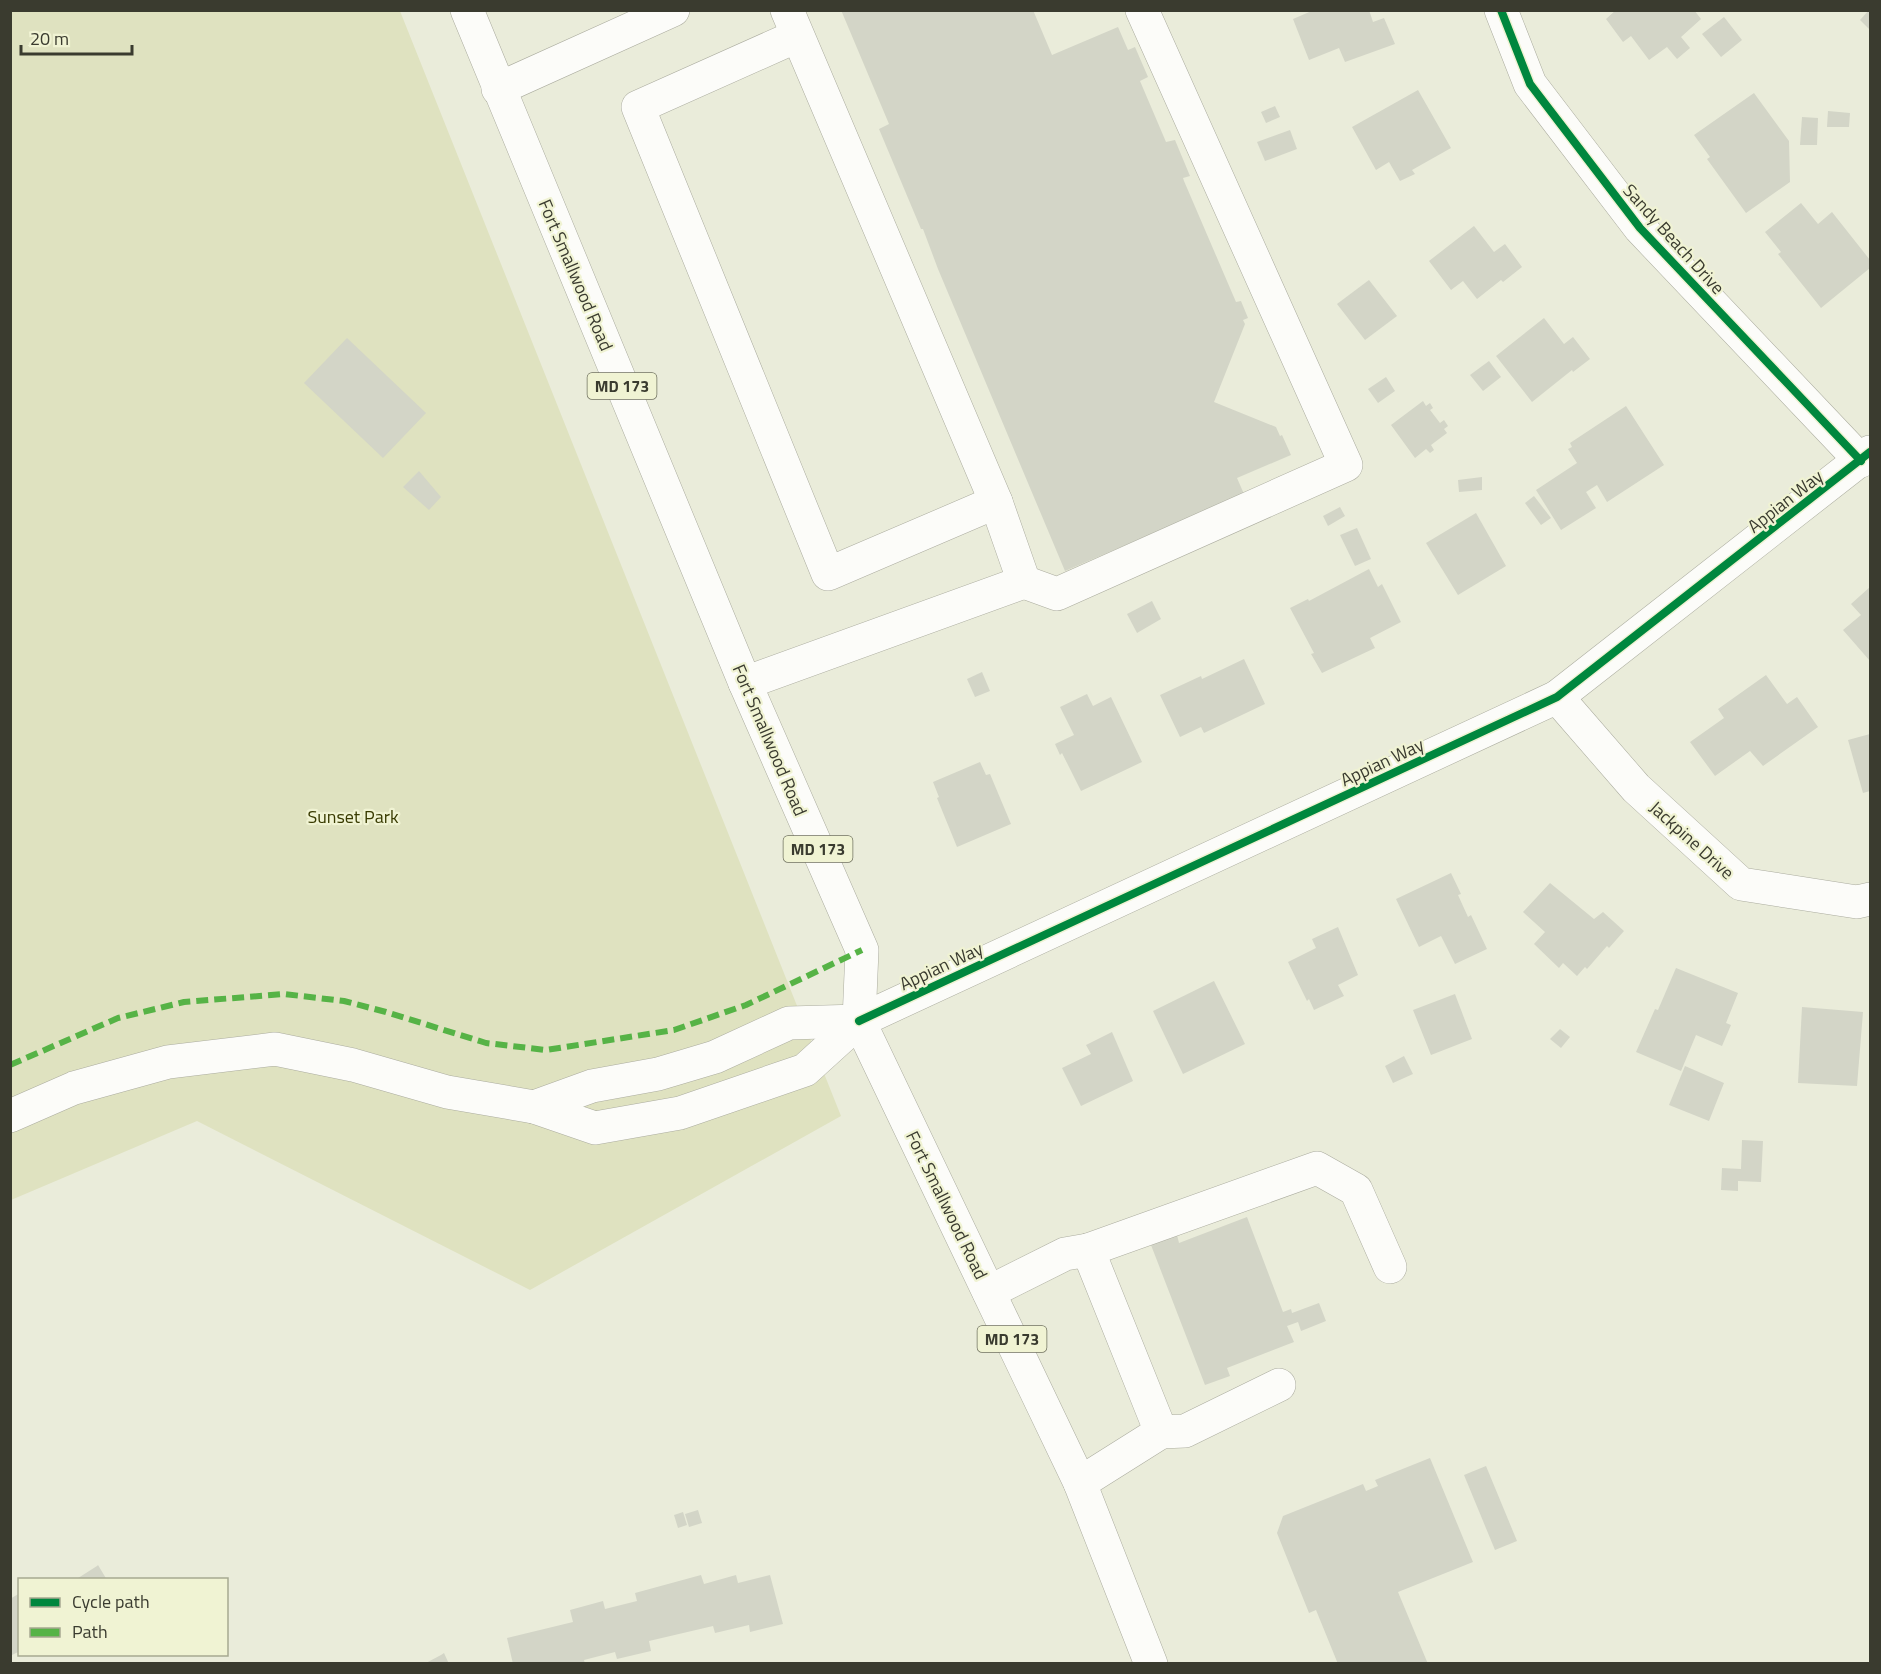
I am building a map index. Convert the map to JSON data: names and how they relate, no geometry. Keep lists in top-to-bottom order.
{
  "streets": {
    "street": [
      "Sandy Beach Drive",
      "Fort Smallwood Road",
      "MD 173",
      "Appian Way",
      "Jackpine Drive"
    ]
  },
  "crossings": [
    ["Sandy Beach Drive", "Appian Way"],
    ["Fort Smallwood Road", "Appian Way"],
    ["Appian Way", "Jackpine Drive"]
  ],
  "parks": ["Sunset Park"],
  "legend": ["Cycle path", "Path"],
  "scale_bar": "20 m"
}
